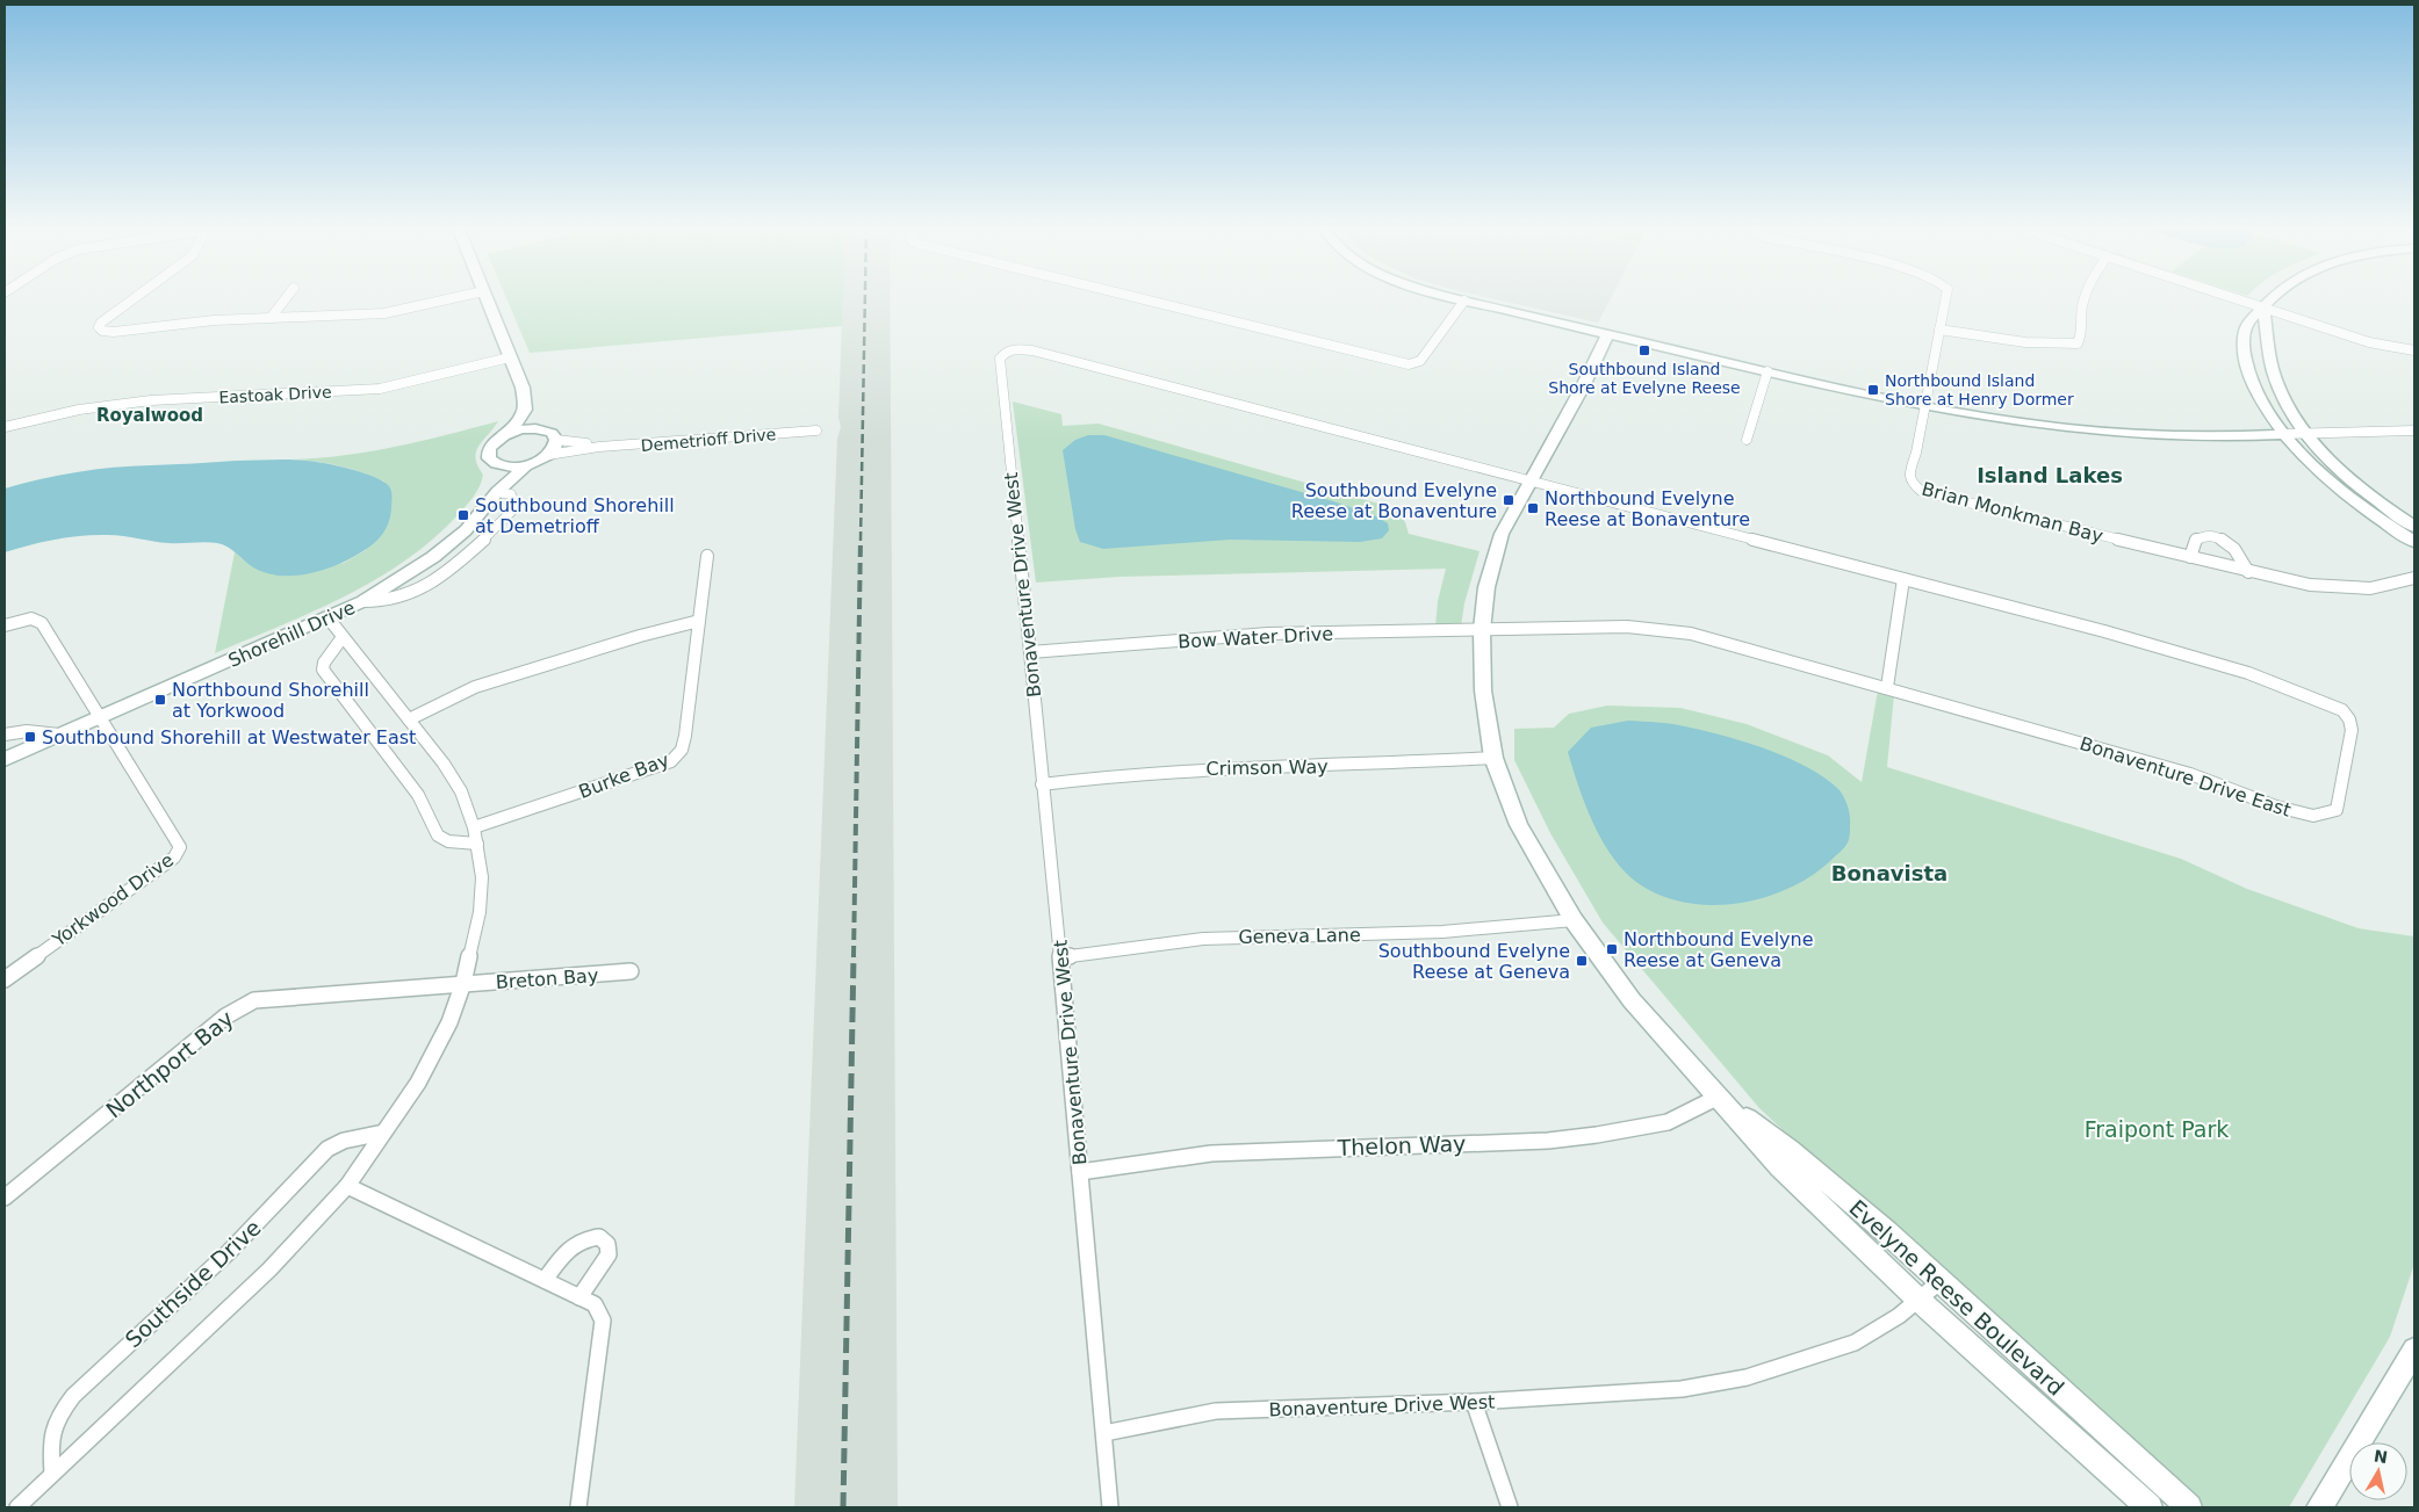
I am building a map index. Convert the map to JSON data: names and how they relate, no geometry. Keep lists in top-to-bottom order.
{
  "streets": {
    "street": [
      "Eastoak Drive",
      "Demetrioff Drive",
      "Brian Monkman Bay",
      "Bonaventure Drive West",
      "Shorehill Drive",
      "Bow Water Drive",
      "Crimson Way",
      "Burke Bay",
      "Bonaventure Drive East",
      "Yorkwood Drive",
      "Geneva Lane",
      "Breton Bay",
      "Northport Bay",
      "Thelon Way",
      "Southside Drive",
      "Evelyne Reese Boulevard"
    ]
  },
  "crossings": [
    ["Demetrioff Drive", "Shorehill Drive"],
    ["Bonaventure Drive West", "Bow Water Drive"],
    ["Bonaventure Drive West", "Crimson Way"],
    ["Bonaventure Drive West", "Bonaventure Drive East"],
    ["Bonaventure Drive West", "Geneva Lane"],
    ["Bonaventure Drive West", "Thelon Way"],
    ["Bonaventure Drive West", "Evelyne Reese Boulevard"],
    ["Shorehill Drive", "Yorkwood Drive"],
    ["Bow Water Drive", "Bonaventure Drive East"],
    ["Bow Water Drive", "Evelyne Reese Boulevard"],
    ["Crimson Way", "Evelyne Reese Boulevard"],
    ["Bonaventure Drive East", "Evelyne Reese Boulevard"],
    ["Geneva Lane", "Evelyne Reese Boulevard"],
    ["Breton Bay", "Northport Bay"],
    ["Thelon Way", "Evelyne Reese Boulevard"]
  ],
  "districts": ["Royalwood", "Island Lakes", "Bonavista"],
  "parks": ["Fraipont Park"],
  "places": {
    "transit": [
      "Southbound Island Shore at Evelyne Reese",
      "Northbound Island Shore at Henry Dormer",
      "Southbound Evelyne Reese at Bonaventure",
      "Northbound Evelyne Reese at Bonaventure",
      "Southbound Shorehill at Demetrioff",
      "Northbound Shorehill at Yorkwood",
      "Southbound Shorehill at Westwater East",
      "Northbound Evelyne Reese at Geneva",
      "Southbound Evelyne Reese at Geneva"
    ]
  },
  "north": "top"
}
